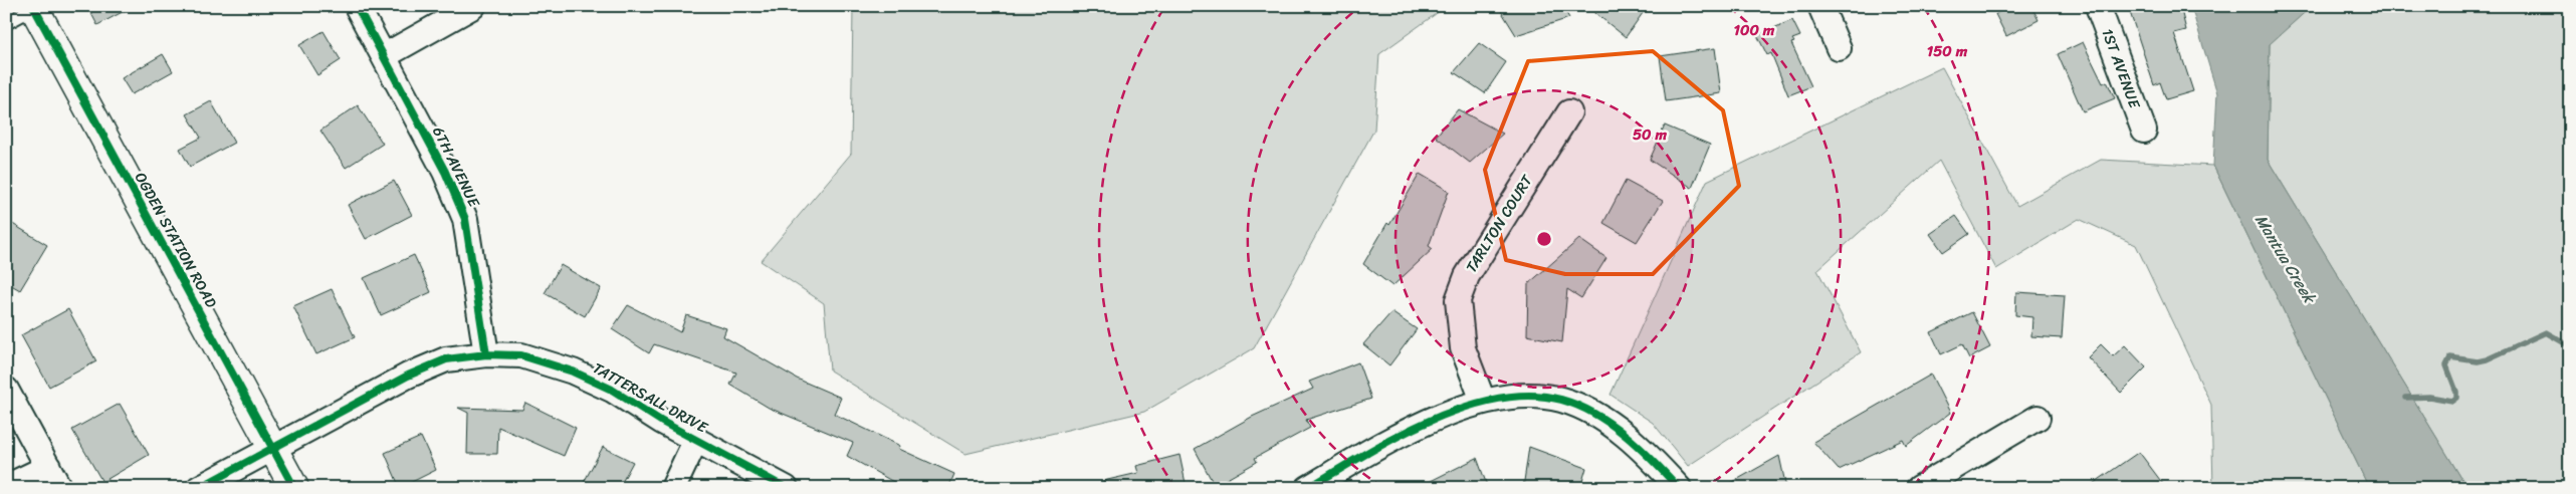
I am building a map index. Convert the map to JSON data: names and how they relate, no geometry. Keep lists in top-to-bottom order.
{
  "streets": {
    "street": [
      "1ST AVENUE",
      "6TH AVENUE",
      "TARLTON COURT",
      "OGDEN STATION ROAD",
      "TATTERSALL DRIVE"
    ]
  },
  "crossings": [
    ["6TH AVENUE", "TATTERSALL DRIVE"],
    ["OGDEN STATION ROAD", "TATTERSALL DRIVE"]
  ],
  "water": ["Mantua Creek"],
  "rings": ["100 m", "150 m", "50 m"]
}
